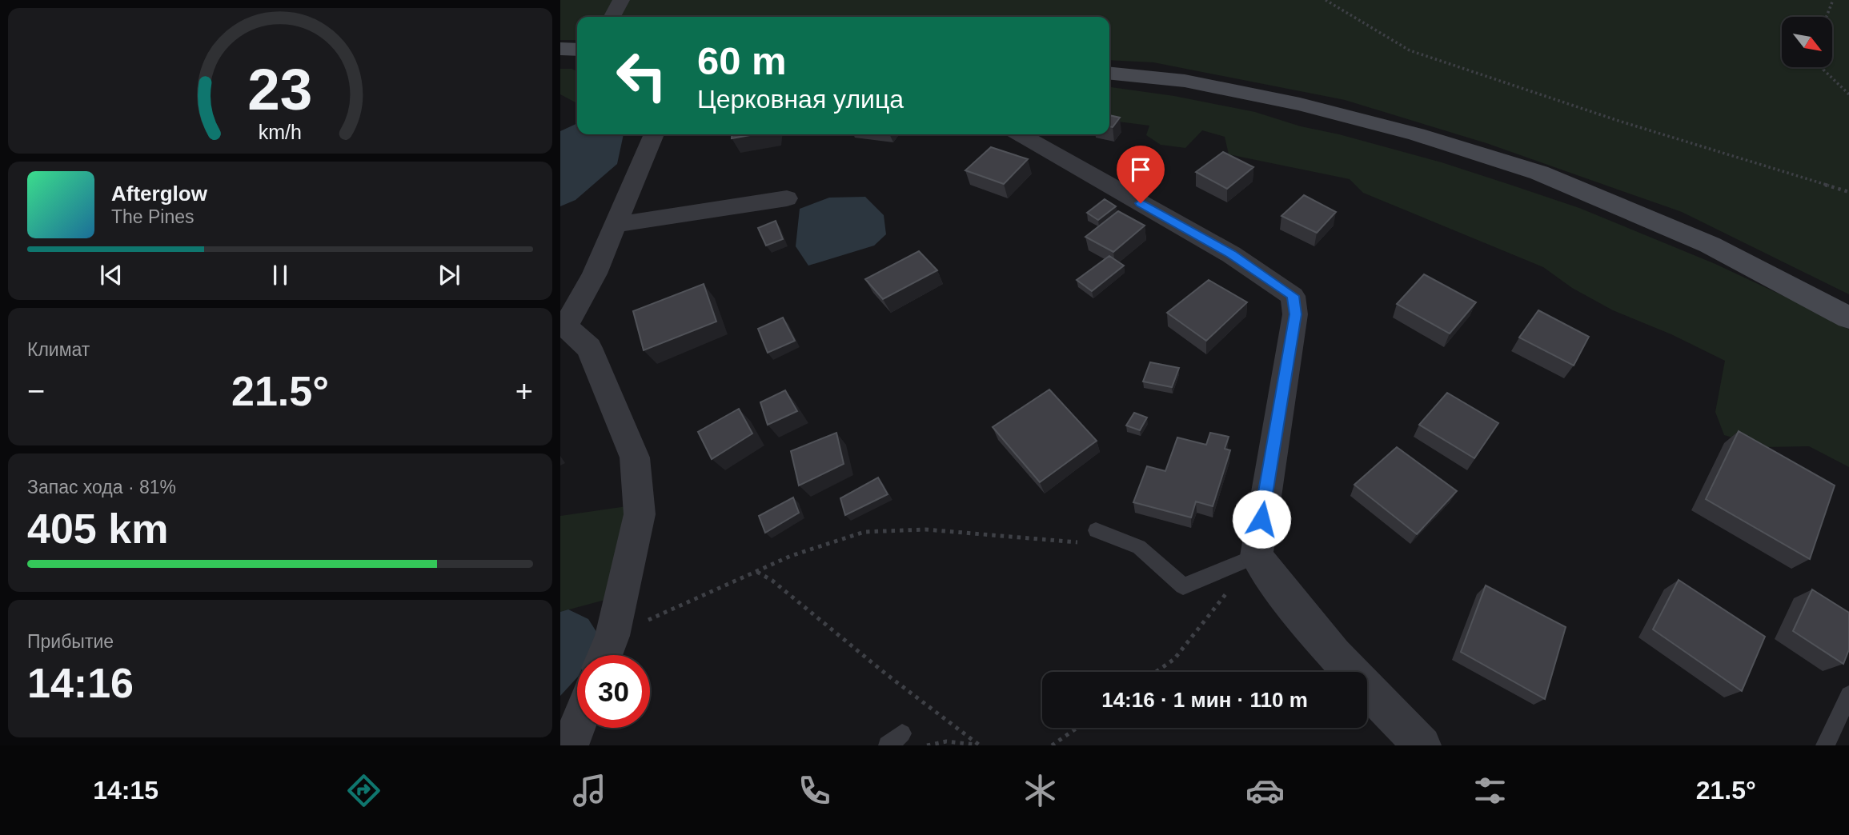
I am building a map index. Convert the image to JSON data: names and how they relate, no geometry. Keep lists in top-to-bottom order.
{
  "north": "bottom right",
  "page": {
    "turn": ["60 m", "Церковная улица"],
    "song": ["Afterglow", "The Pines"],
    "tile": [
      "Климат",
      ["Запас хода · 81%", "405 km"],
      ["Прибытие", "14:16"]
    ],
    "heat": ["−", "21.5°", "+"],
    "limit": "30",
    "trip": "14:16 · 1 мин · 110 m",
    "tabs": ["14:15", "21.5°"],
    "gauge": ["23", "km/h"]
  }
}
